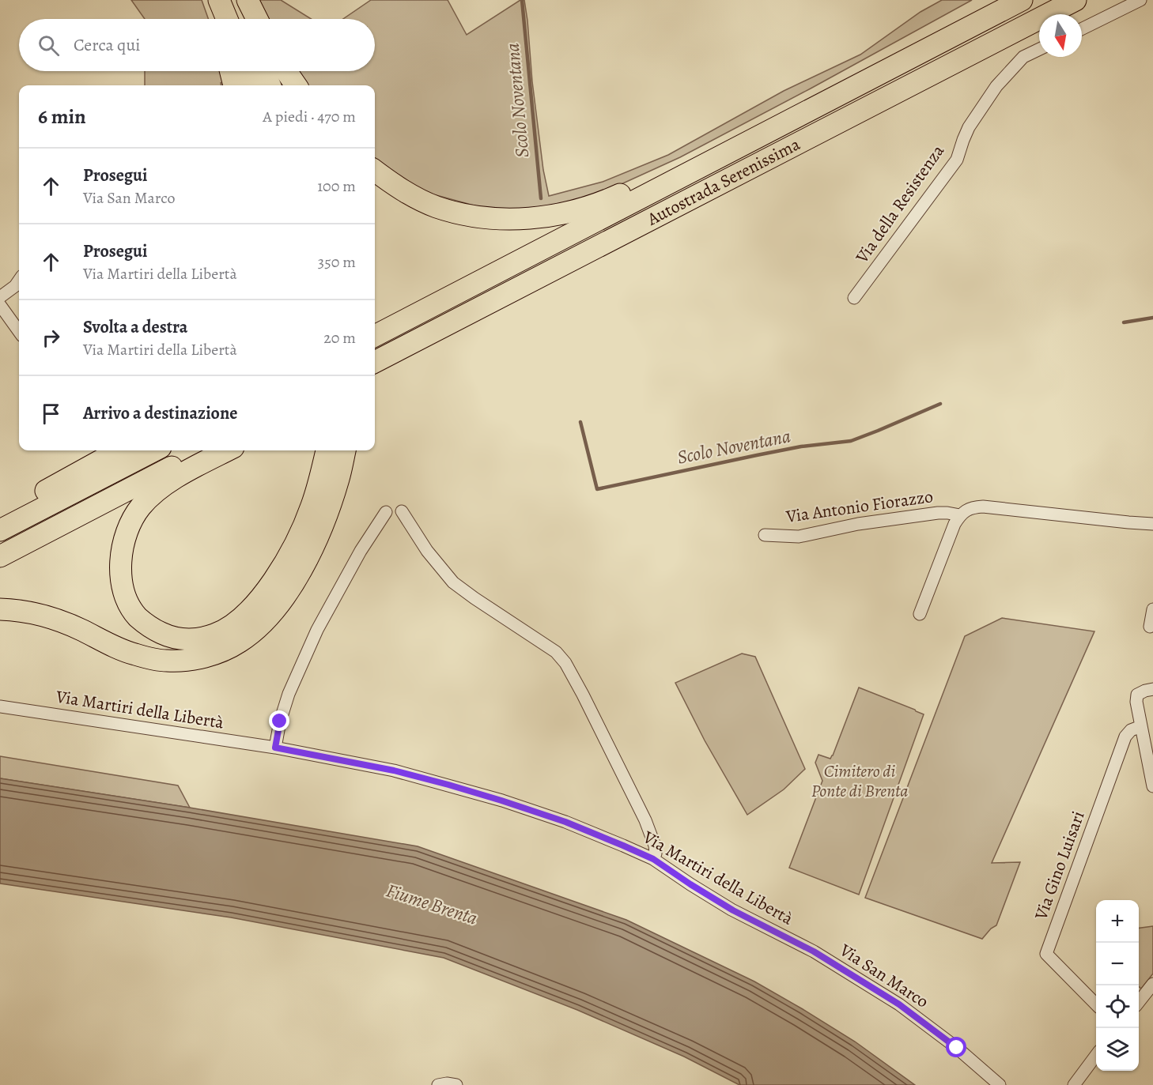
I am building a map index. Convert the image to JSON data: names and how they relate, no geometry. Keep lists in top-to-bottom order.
{
  "streets": {
    "highway": ["Autostrada Serenissima"],
    "street": [
      "Via della Resistenza",
      "Via Antonio Fiorazzo",
      "Via Martiri della Libertà",
      "Via Gino Luisari",
      "Via San Marco"
    ]
  },
  "crossings": [
    ["Via Martiri della Libertà", "Via San Marco"]
  ],
  "water": ["Scolo Noventana", "Fiume Brenta"],
  "parks": ["Cimitero di Ponte di Brenta"],
  "north": "bottom",
  "page": {
    "search": "Cerca qui",
    "heading": ["6 min", "A piedi · 470 m"],
    "list": [
      ["Prosegui", "Via San Marco", "100 m"],
      ["Prosegui", "Via Martiri della Libertà", "350 m"],
      ["Svolta a destra", "Via Martiri della Libertà", "20 m"],
      "Arrivo a destinazione"
    ],
    "map_buttons": ["+", "−"]
  }
}
